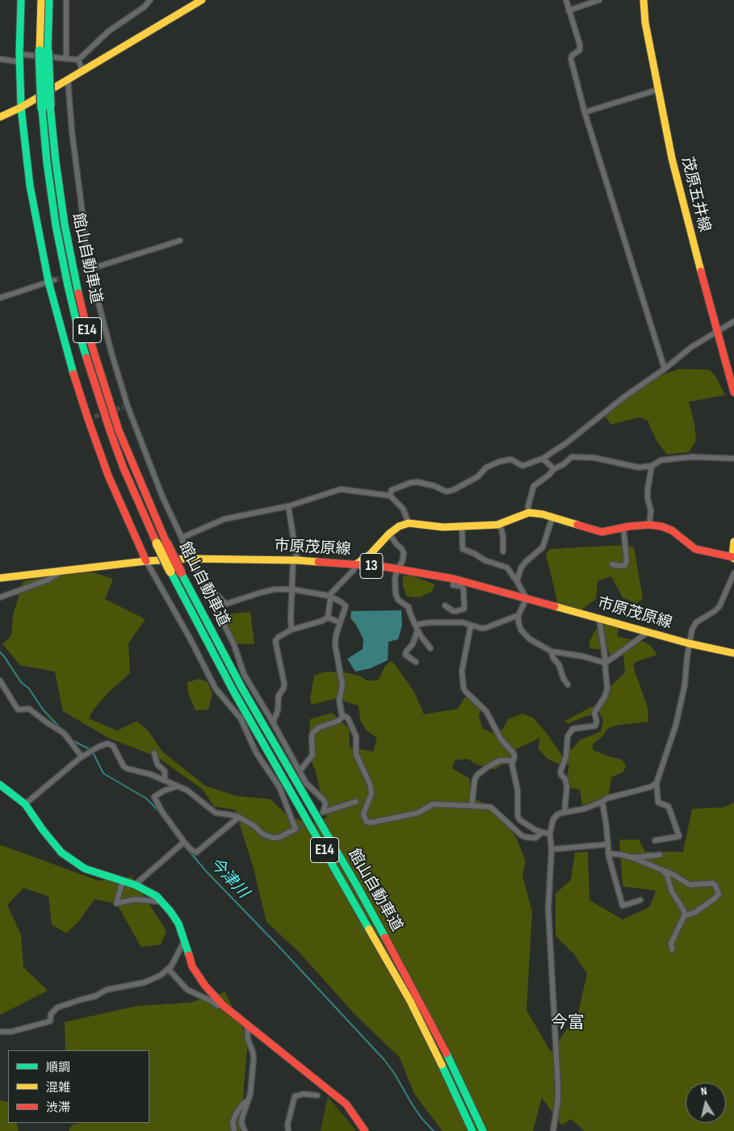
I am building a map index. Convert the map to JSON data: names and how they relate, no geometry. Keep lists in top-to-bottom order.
{
  "streets": {
    "main road": [
      "茂原五井線",
      "館山自動車道",
      "E14",
      "市原茂原線",
      "13"
    ]
  },
  "districts": ["今富"],
  "water": ["今津川"],
  "legend": ["順調", "混雑", "渋滞"],
  "north": "top"
}
